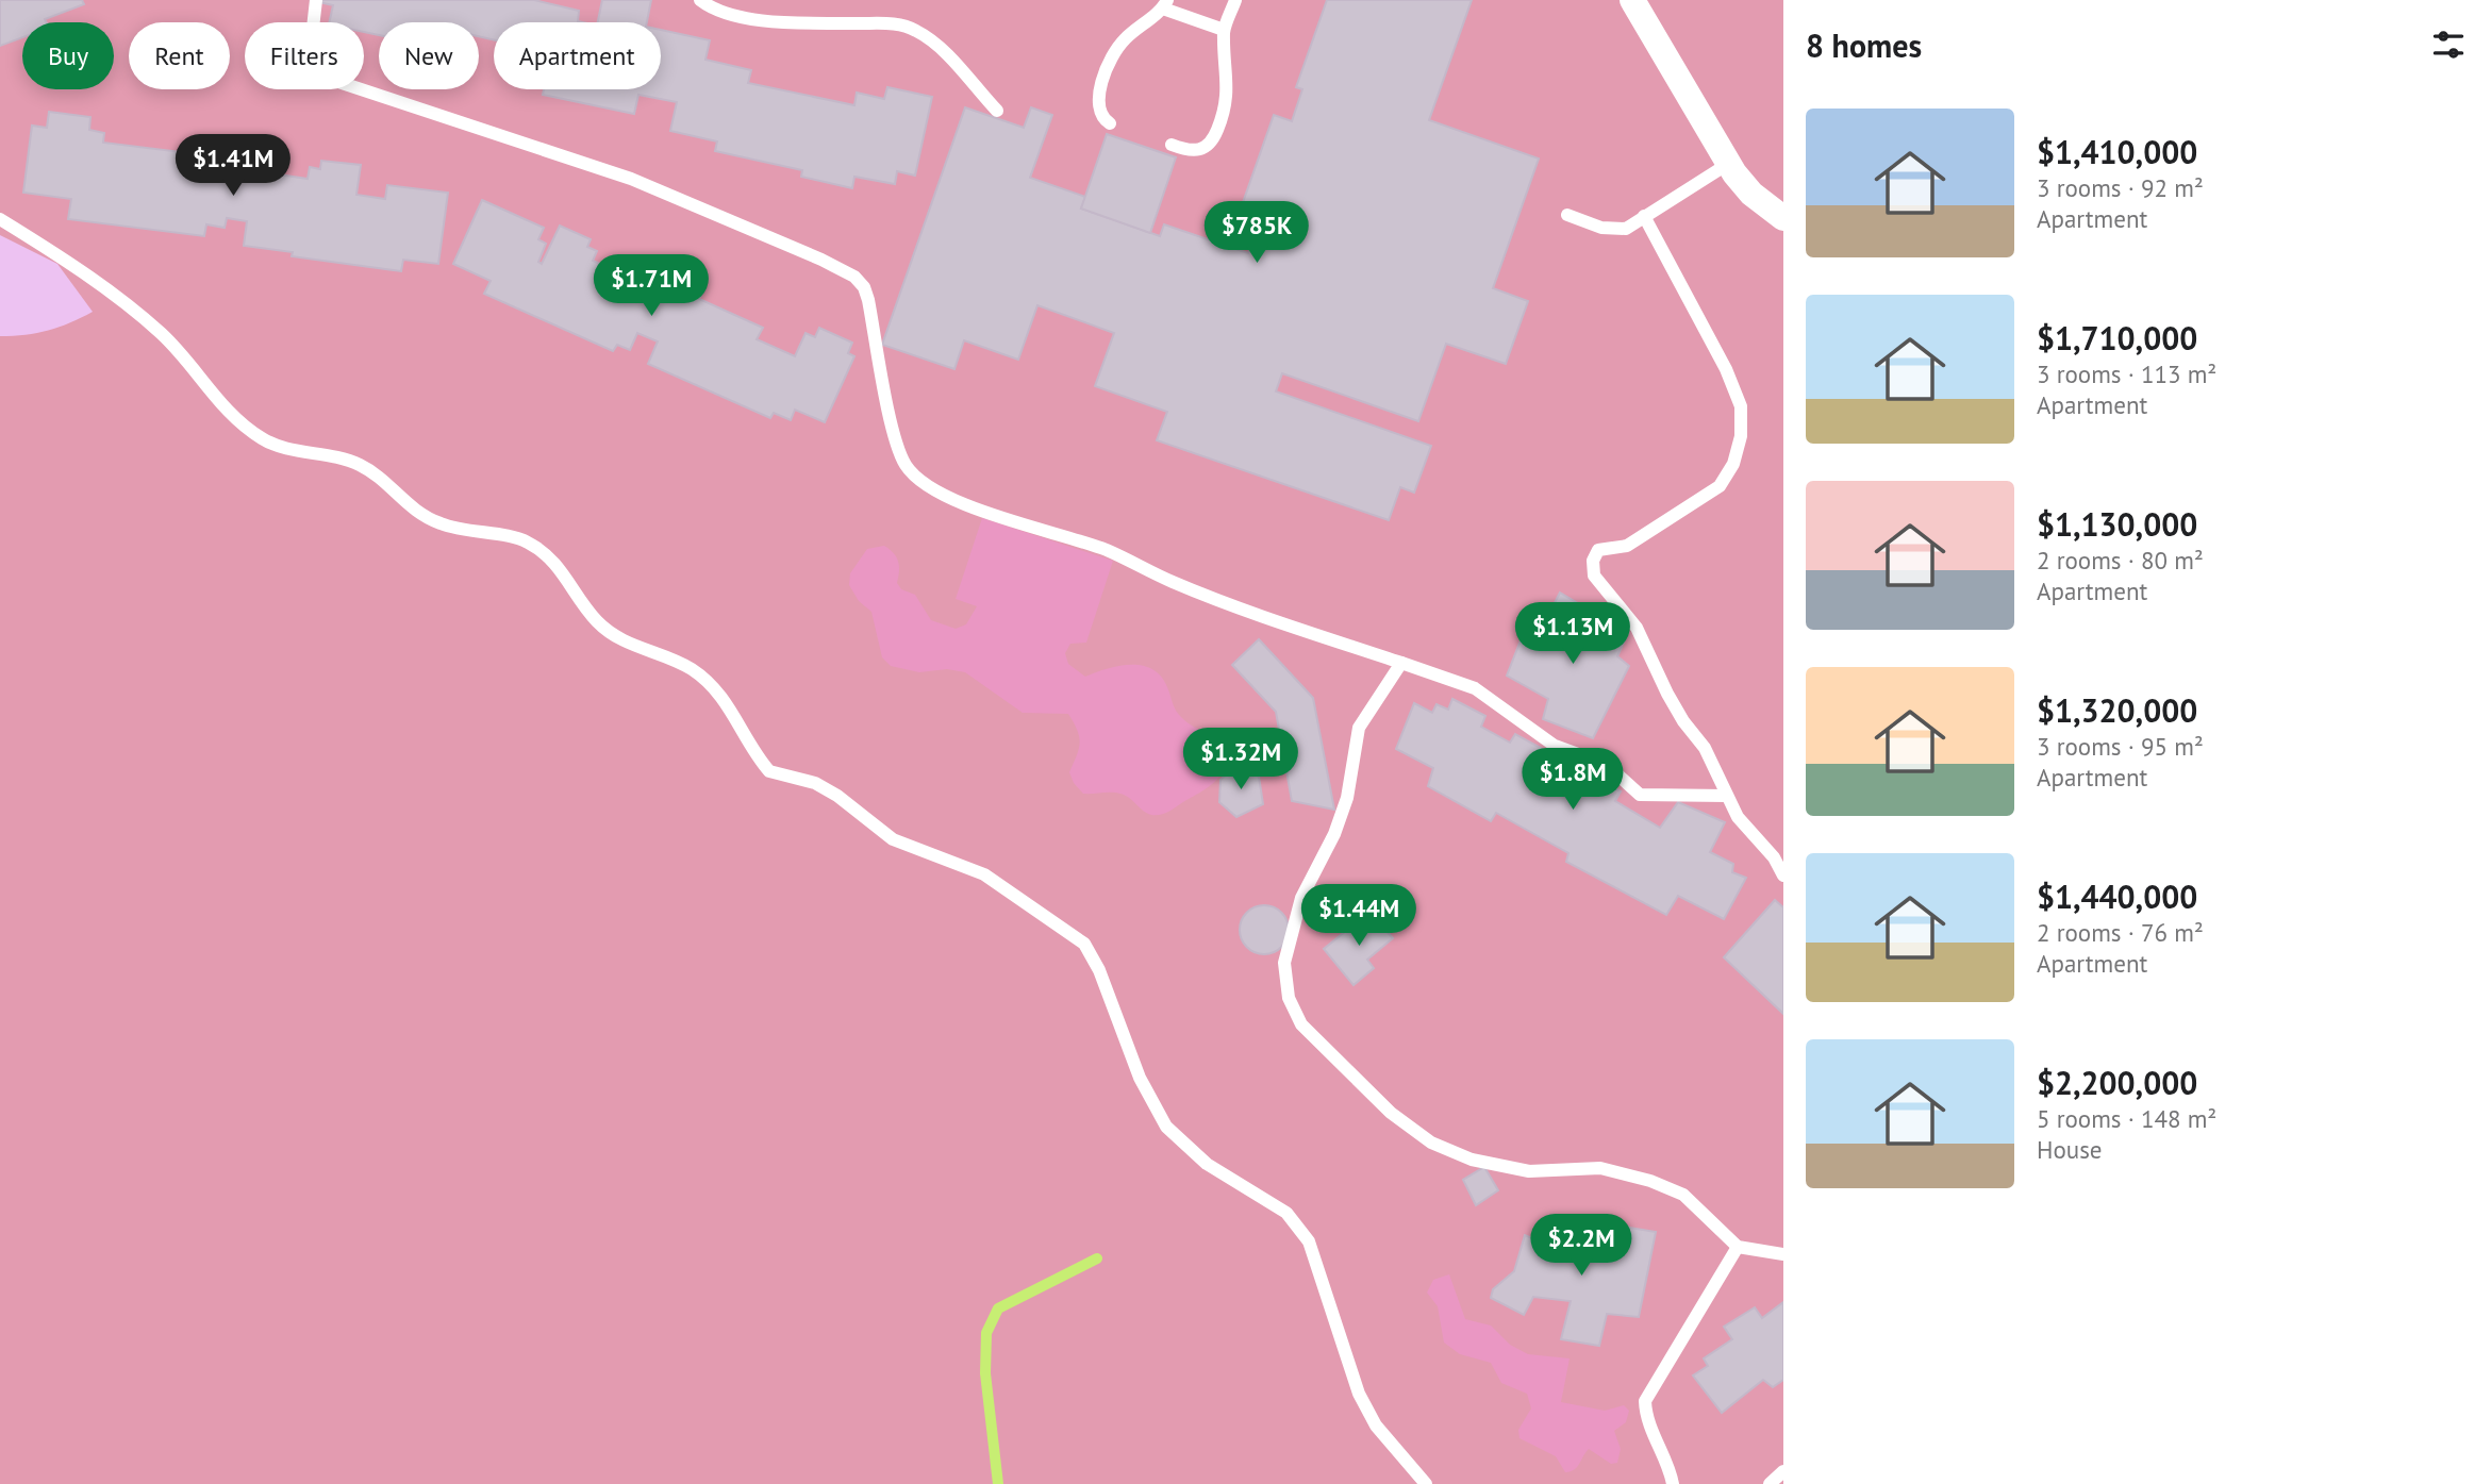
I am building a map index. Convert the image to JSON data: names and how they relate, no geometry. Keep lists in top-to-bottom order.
{
  "page": {
    "heading": "8 homes",
    "chip": [
      "Buy",
      "Rent",
      "Filters",
      "New",
      "Apartment"
    ],
    "list": [
      {
        "name": "$1,410,000",
        "note": "3 rooms · 92 m² · Apartment"
      },
      {
        "name": "$1,710,000",
        "note": "3 rooms · 113 m² · Apartment"
      },
      {
        "name": "$1,130,000",
        "note": "2 rooms · 80 m² · Apartment"
      },
      {
        "name": "$1,320,000",
        "note": "3 rooms · 95 m² · Apartment"
      },
      {
        "name": "$1,440,000",
        "note": "2 rooms · 76 m² · Apartment"
      },
      {
        "name": "$2,200,000",
        "note": "5 rooms · 148 m² · House"
      }
    ],
    "price": [
      "$1.41M",
      "$785K",
      "$1.71M",
      "$1.13M",
      "$1.32M",
      "$1.8M",
      "$1.44M",
      "$2.2M"
    ]
  }
}
